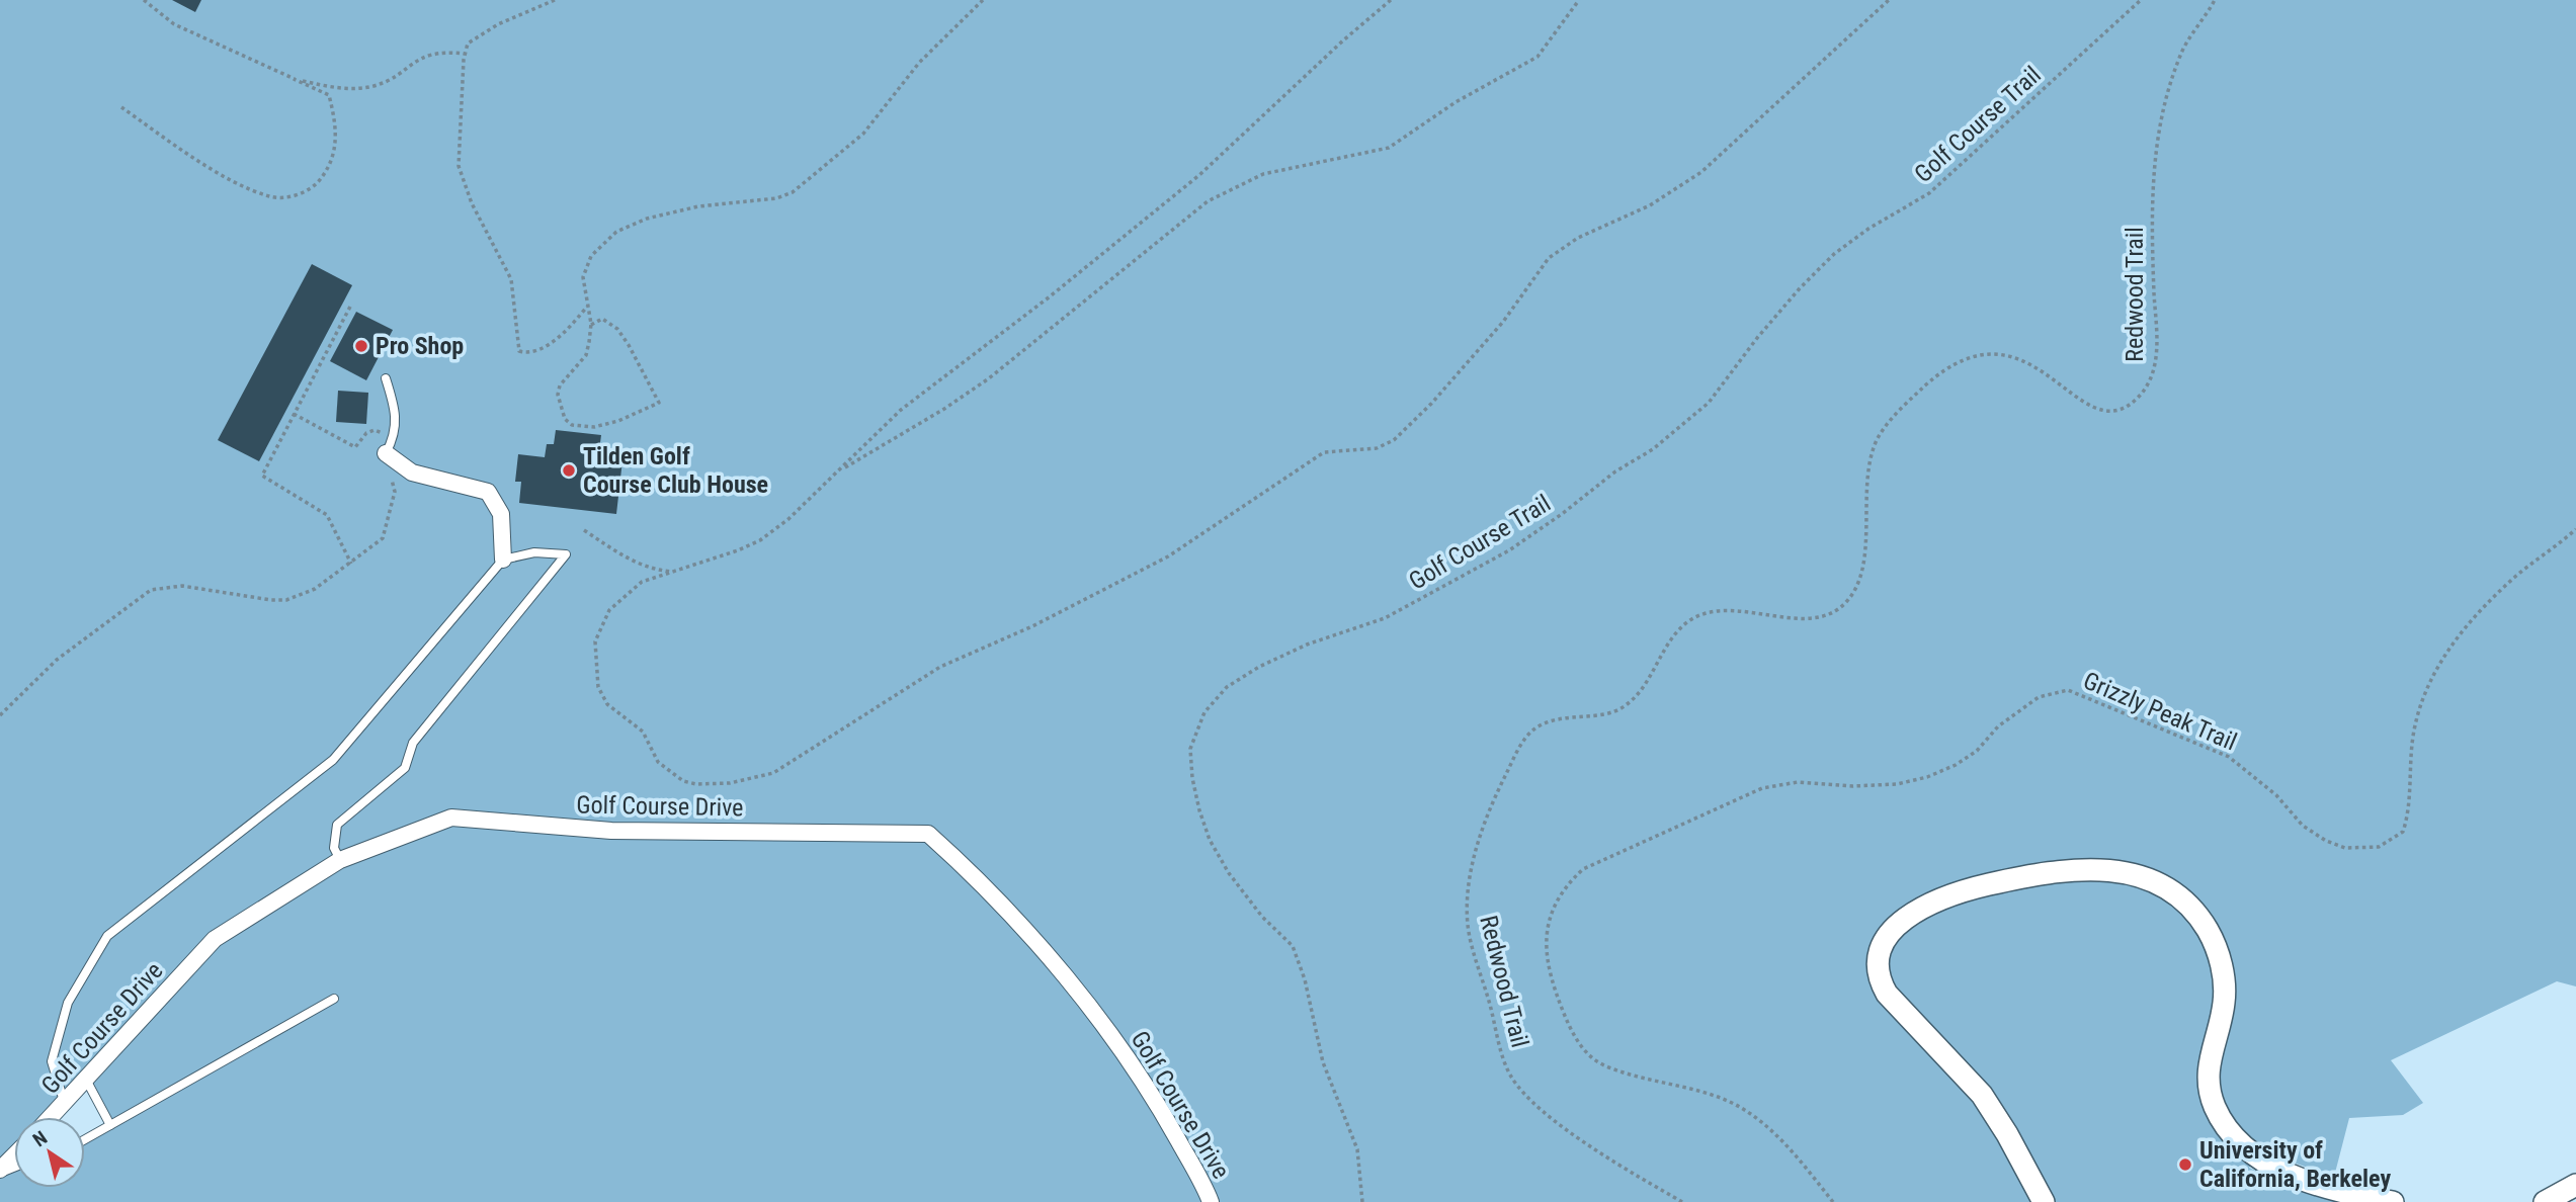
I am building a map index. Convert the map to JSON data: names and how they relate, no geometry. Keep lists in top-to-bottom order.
{
  "streets": {
    "street": ["Golf Course Drive"],
    "path": ["Golf Course Trail", "Redwood Trail", "Grizzly Peak Trail"]
  },
  "places": ["Pro Shop", "Tilden Golf Course Club House", "University of California, Berkeley"],
  "north": "top left"
}
